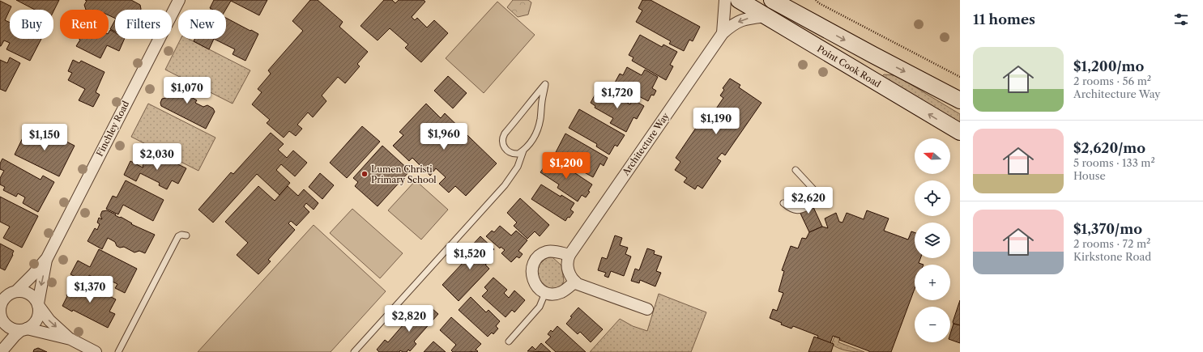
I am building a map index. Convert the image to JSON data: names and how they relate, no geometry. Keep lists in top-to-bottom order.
{
  "streets": {
    "main road": ["Point Cook Road"],
    "street": ["Finchley Road", "Architecture Way"]
  },
  "crossings": [
    ["Point Cook Road", "Architecture Way"]
  ],
  "places": ["Lumen Christi Primary School"],
  "north": "left",
  "page": {
    "heading": "11 homes",
    "chip": [
      "Buy",
      "Rent",
      "Filters",
      "New"
    ],
    "list": [
      {
        "name": "$1,200/mo",
        "note": "2 rooms · 56 m² · Architecture Way"
      },
      {
        "name": "$2,620/mo",
        "note": "5 rooms · 133 m² · House"
      },
      {
        "name": "$1,370/mo",
        "note": "2 rooms · 72 m² · Kirkstone Road"
      }
    ],
    "price": [
      "$1,070",
      "$1,720",
      "$1,190",
      "$1,960",
      "$1,150",
      "$2,030",
      "$1,200",
      "$2,620",
      "$1,520",
      "$1,370",
      "$2,820"
    ],
    "map_buttons": ["+", "−"]
  }
}
